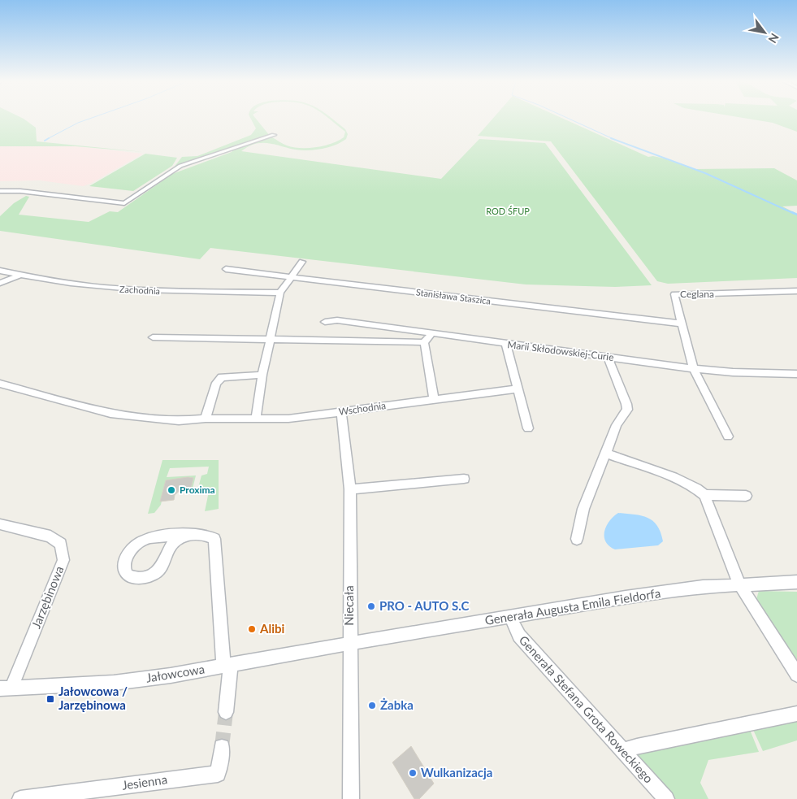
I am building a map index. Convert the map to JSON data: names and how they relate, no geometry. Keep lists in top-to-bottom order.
{
  "streets": {
    "street": [
      "Zachodnia",
      "Ceglana",
      "Stanisława Staszica",
      "Marii Skłodowskiej-Curie",
      "Wschodnia",
      "Jarzębinowa",
      "Niecała",
      "Generała Augusta Emila Fieldorfa",
      "Jałowcowa",
      "Generała Stefana Grota Roweckiego",
      "Jesienna"
    ]
  },
  "crossings": [
    ["Ceglana", "Stanisława Staszica"],
    ["Ceglana", "Marii Skłodowskiej-Curie"],
    ["Wschodnia", "Niecała"],
    ["Jarzębinowa", "Jałowcowa"],
    ["Niecała", "Generała Augusta Emila Fieldorfa"],
    ["Niecała", "Jałowcowa"],
    ["Generała Augusta Emila Fieldorfa", "Jałowcowa"],
    ["Generała Augusta Emila Fieldorfa", "Generała Stefana Grota Roweckiego"]
  ],
  "parks": ["ROD ŚFUP"],
  "places": {
    "other": [
      "Proxima",
      "PRO - AUTO S.C",
      "Alibi",
      "Żabka",
      "Wulkanizacja"
    ],
    "transit": ["Jałowcowa / Jarzębinowa"]
  },
  "north": "bottom right"
}
